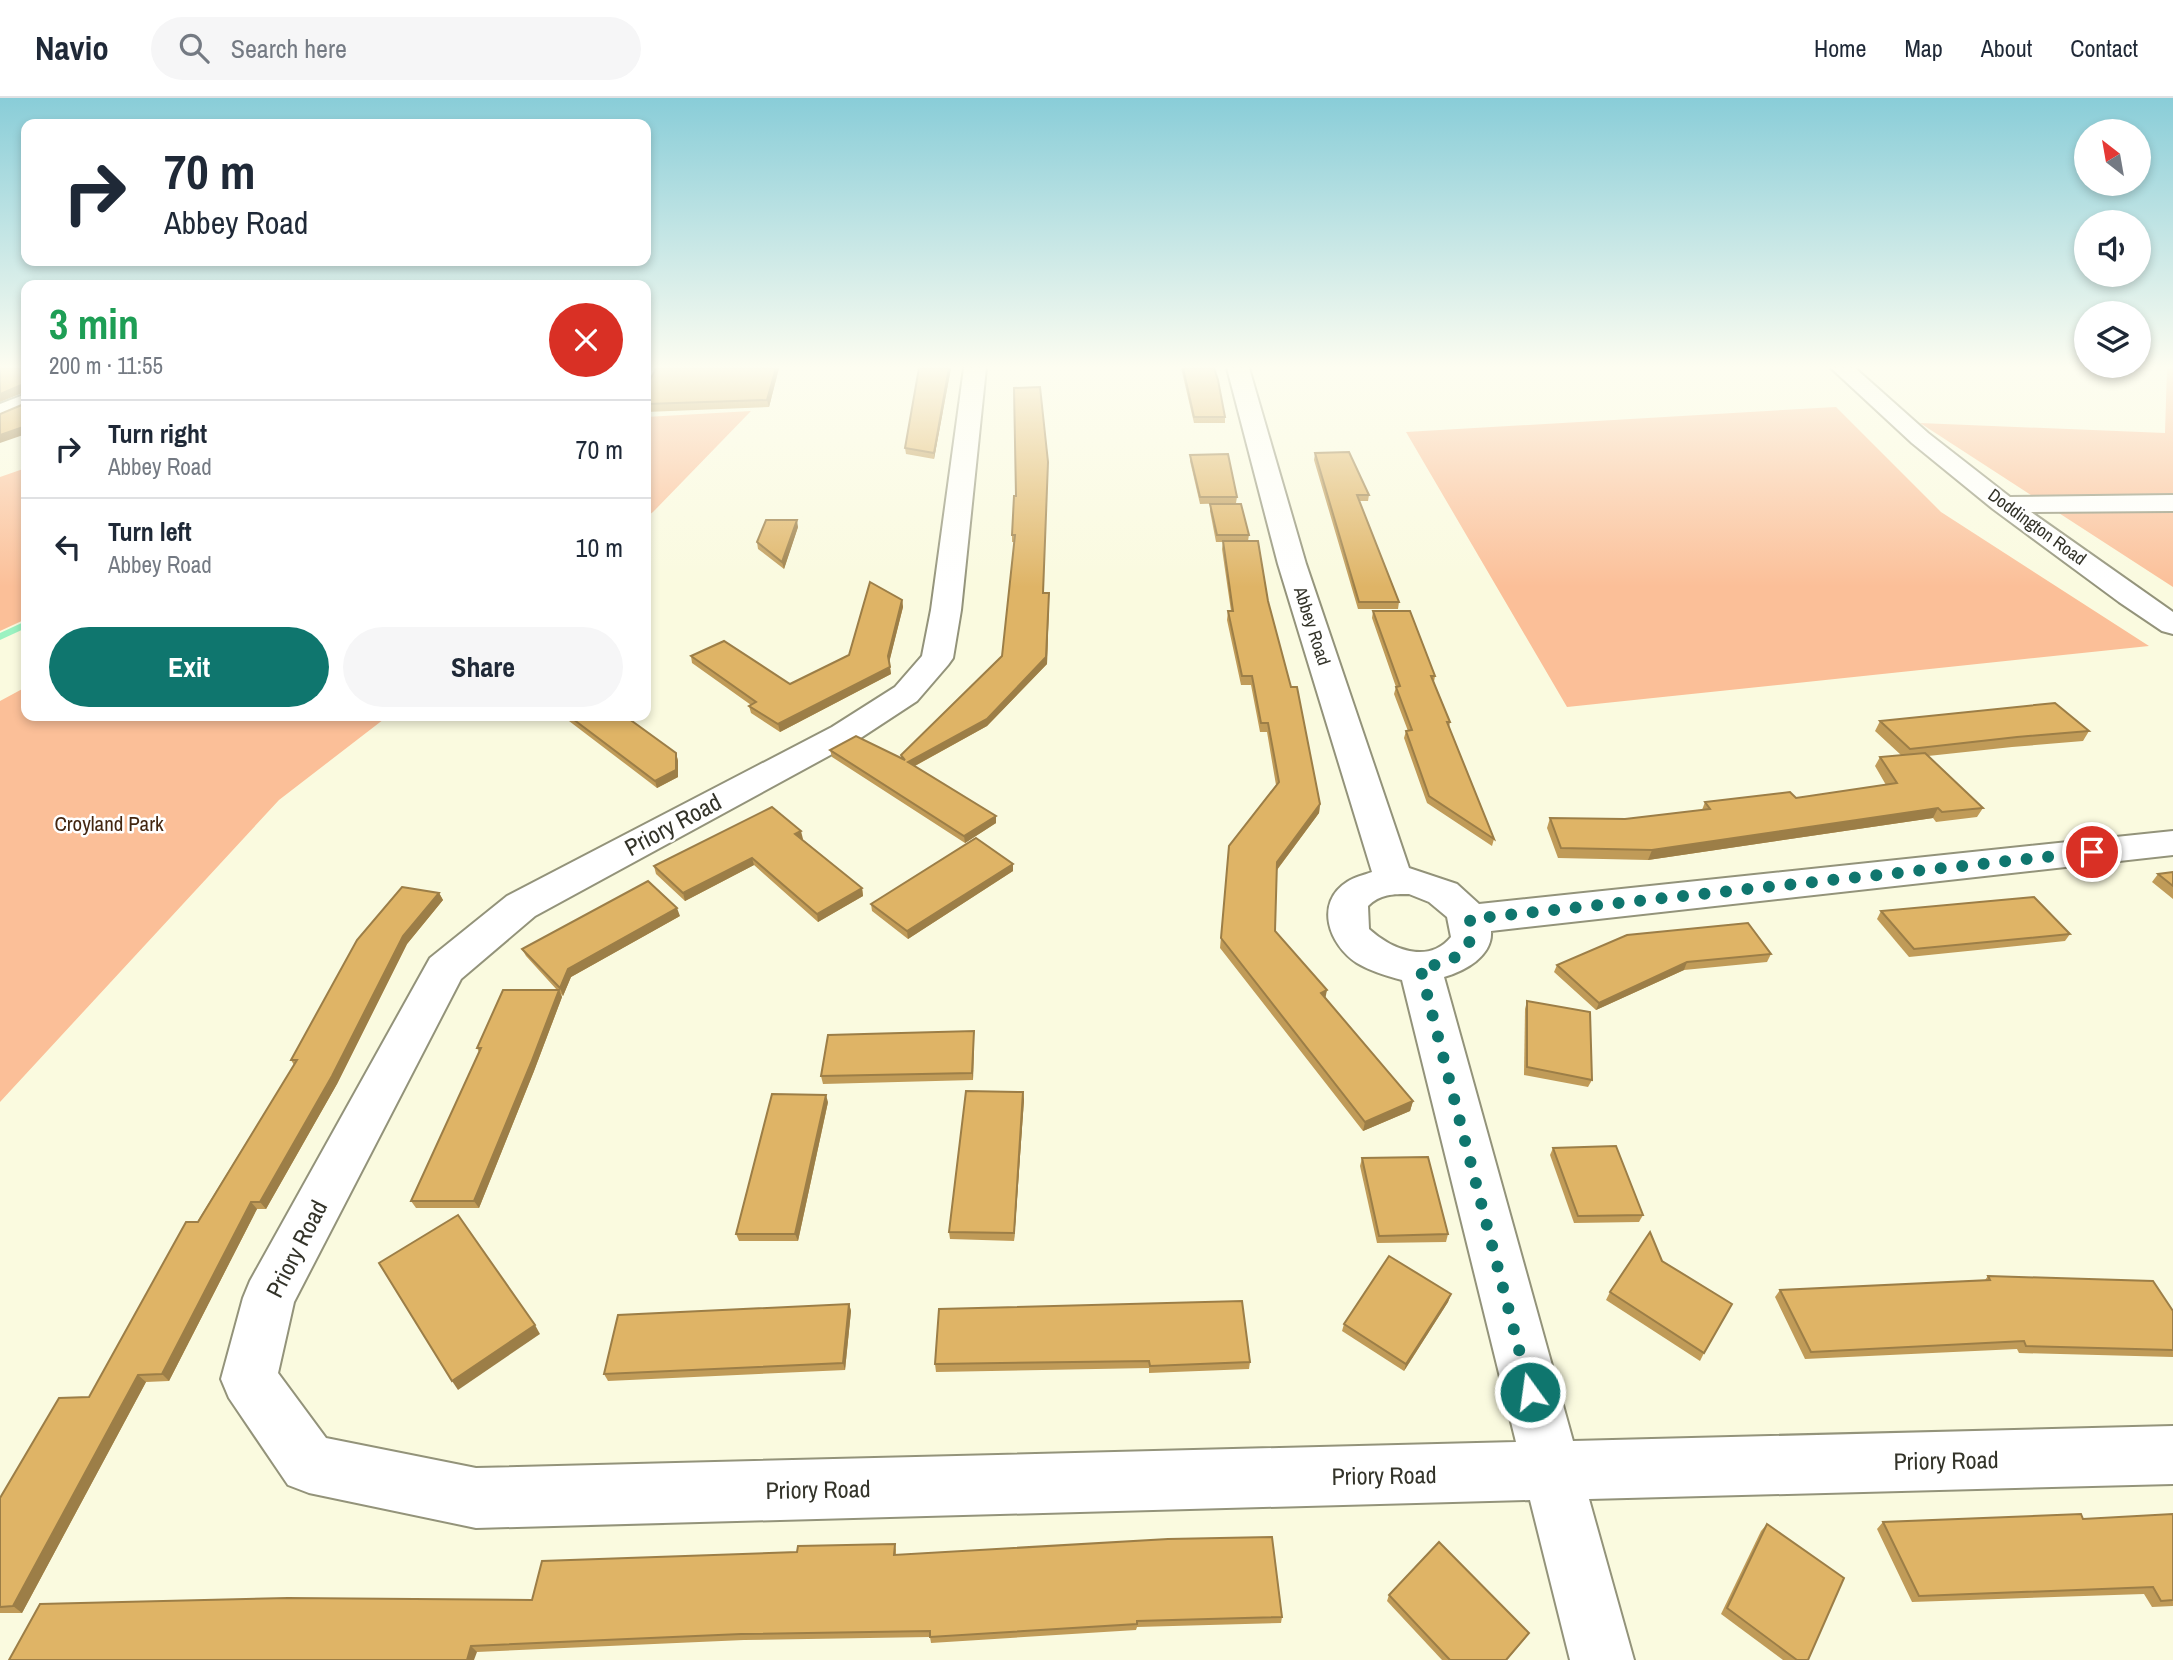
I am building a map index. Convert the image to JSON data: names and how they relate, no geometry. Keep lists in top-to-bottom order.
{
  "streets": {
    "street": ["Doddington Road", "Abbey Road", "Priory Road"]
  },
  "parks": ["Croyland Park"],
  "north": "top left",
  "page": {
    "header": "Navio",
    "search": "Search here",
    "nav": [
      "Home",
      "Map",
      "About",
      "Contact"
    ],
    "turn": ["70 m", "Abbey Road"],
    "heading": ["3 min", "200 m · 11:55"],
    "list": [
      {
        "name": "Turn right",
        "note": "Abbey Road",
        "value": "70 m"
      },
      {
        "name": "Turn left",
        "note": "Abbey Road",
        "value": "10 m"
      }
    ],
    "buttons": ["Exit", "Share"]
  }
}
